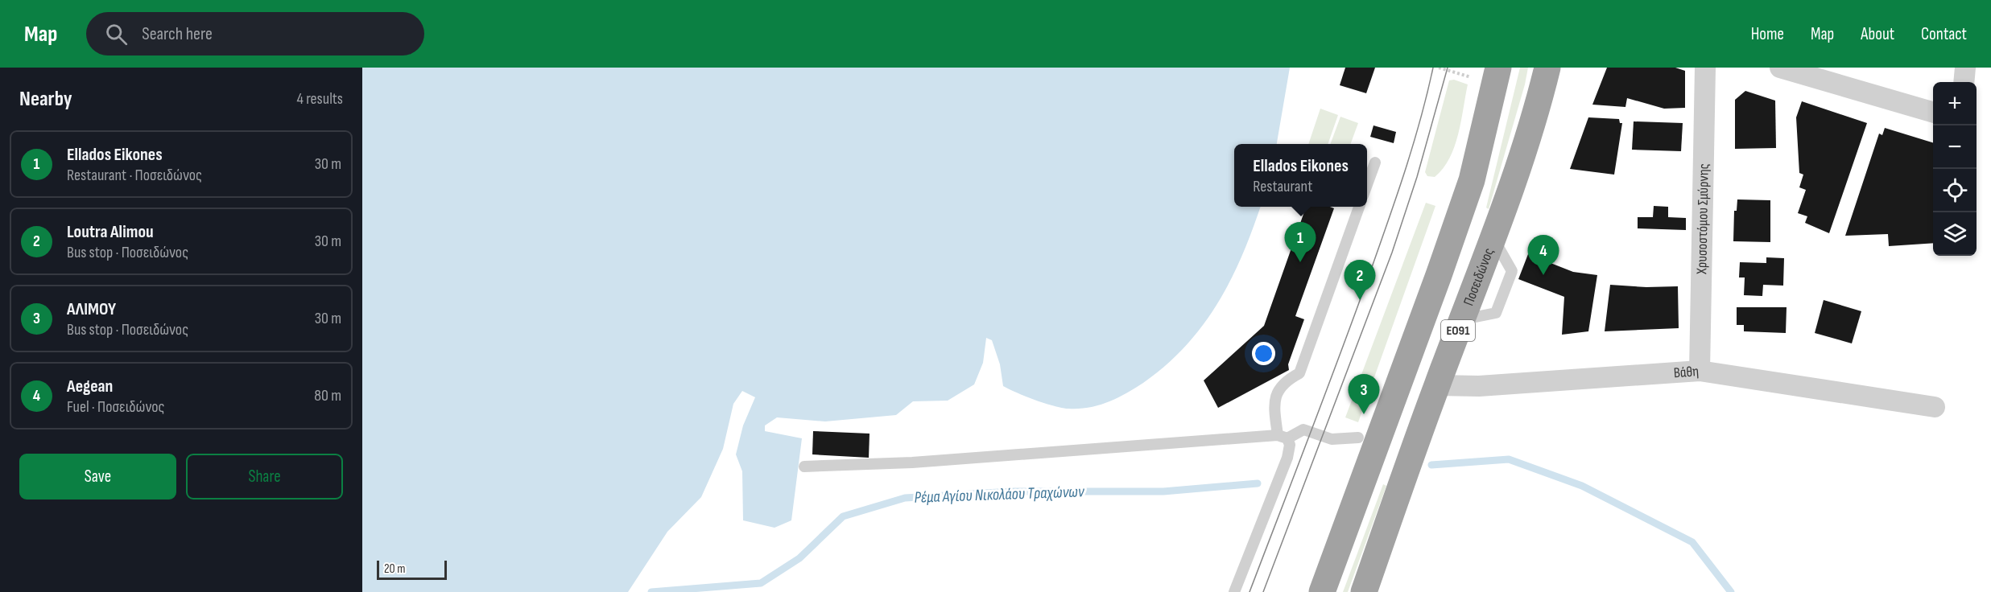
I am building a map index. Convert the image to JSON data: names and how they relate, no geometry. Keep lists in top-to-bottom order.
{
  "streets": {
    "highway": ["Ποσειδώνος", "ΕΟ91"],
    "street": ["Χρυσοστόμου Σμύρνης", "Βάθη"]
  },
  "crossings": [
    ["Χρυσοστόμου Σμύρνης", "Βάθη"],
    ["Ποσειδώνος", "Βάθη"]
  ],
  "water": ["Ρέμα Αγίου Νικολάου Τραχώνων"],
  "scale_bar": "20 m",
  "page": {
    "header": "Map",
    "search": "Search here",
    "nav": [
      "Home",
      "Map",
      "About",
      "Contact"
    ],
    "heading": ["Nearby", "4 results"],
    "map_buttons": ["+", "−"],
    "list": [
      {
        "mark": "1",
        "name": "Ellados Eikones",
        "note": "Restaurant · Ποσειδώνος",
        "value": "30 m"
      },
      {
        "mark": "2",
        "name": "Loutra Alimou",
        "note": "Bus stop · Ποσειδώνος",
        "value": "30 m"
      },
      {
        "mark": "3",
        "name": "ΑΛΙΜΟΥ",
        "note": "Bus stop · Ποσειδώνος",
        "value": "30 m"
      },
      {
        "mark": "4",
        "name": "Aegean",
        "note": "Fuel · Ποσειδώνος",
        "value": "80 m"
      }
    ],
    "popup": ["Ellados Eikones", "Restaurant"],
    "pins": [
      "1",
      "4",
      "2",
      "3"
    ],
    "buttons": ["Save", "Share"],
    "scale": "20 m"
  }
}
